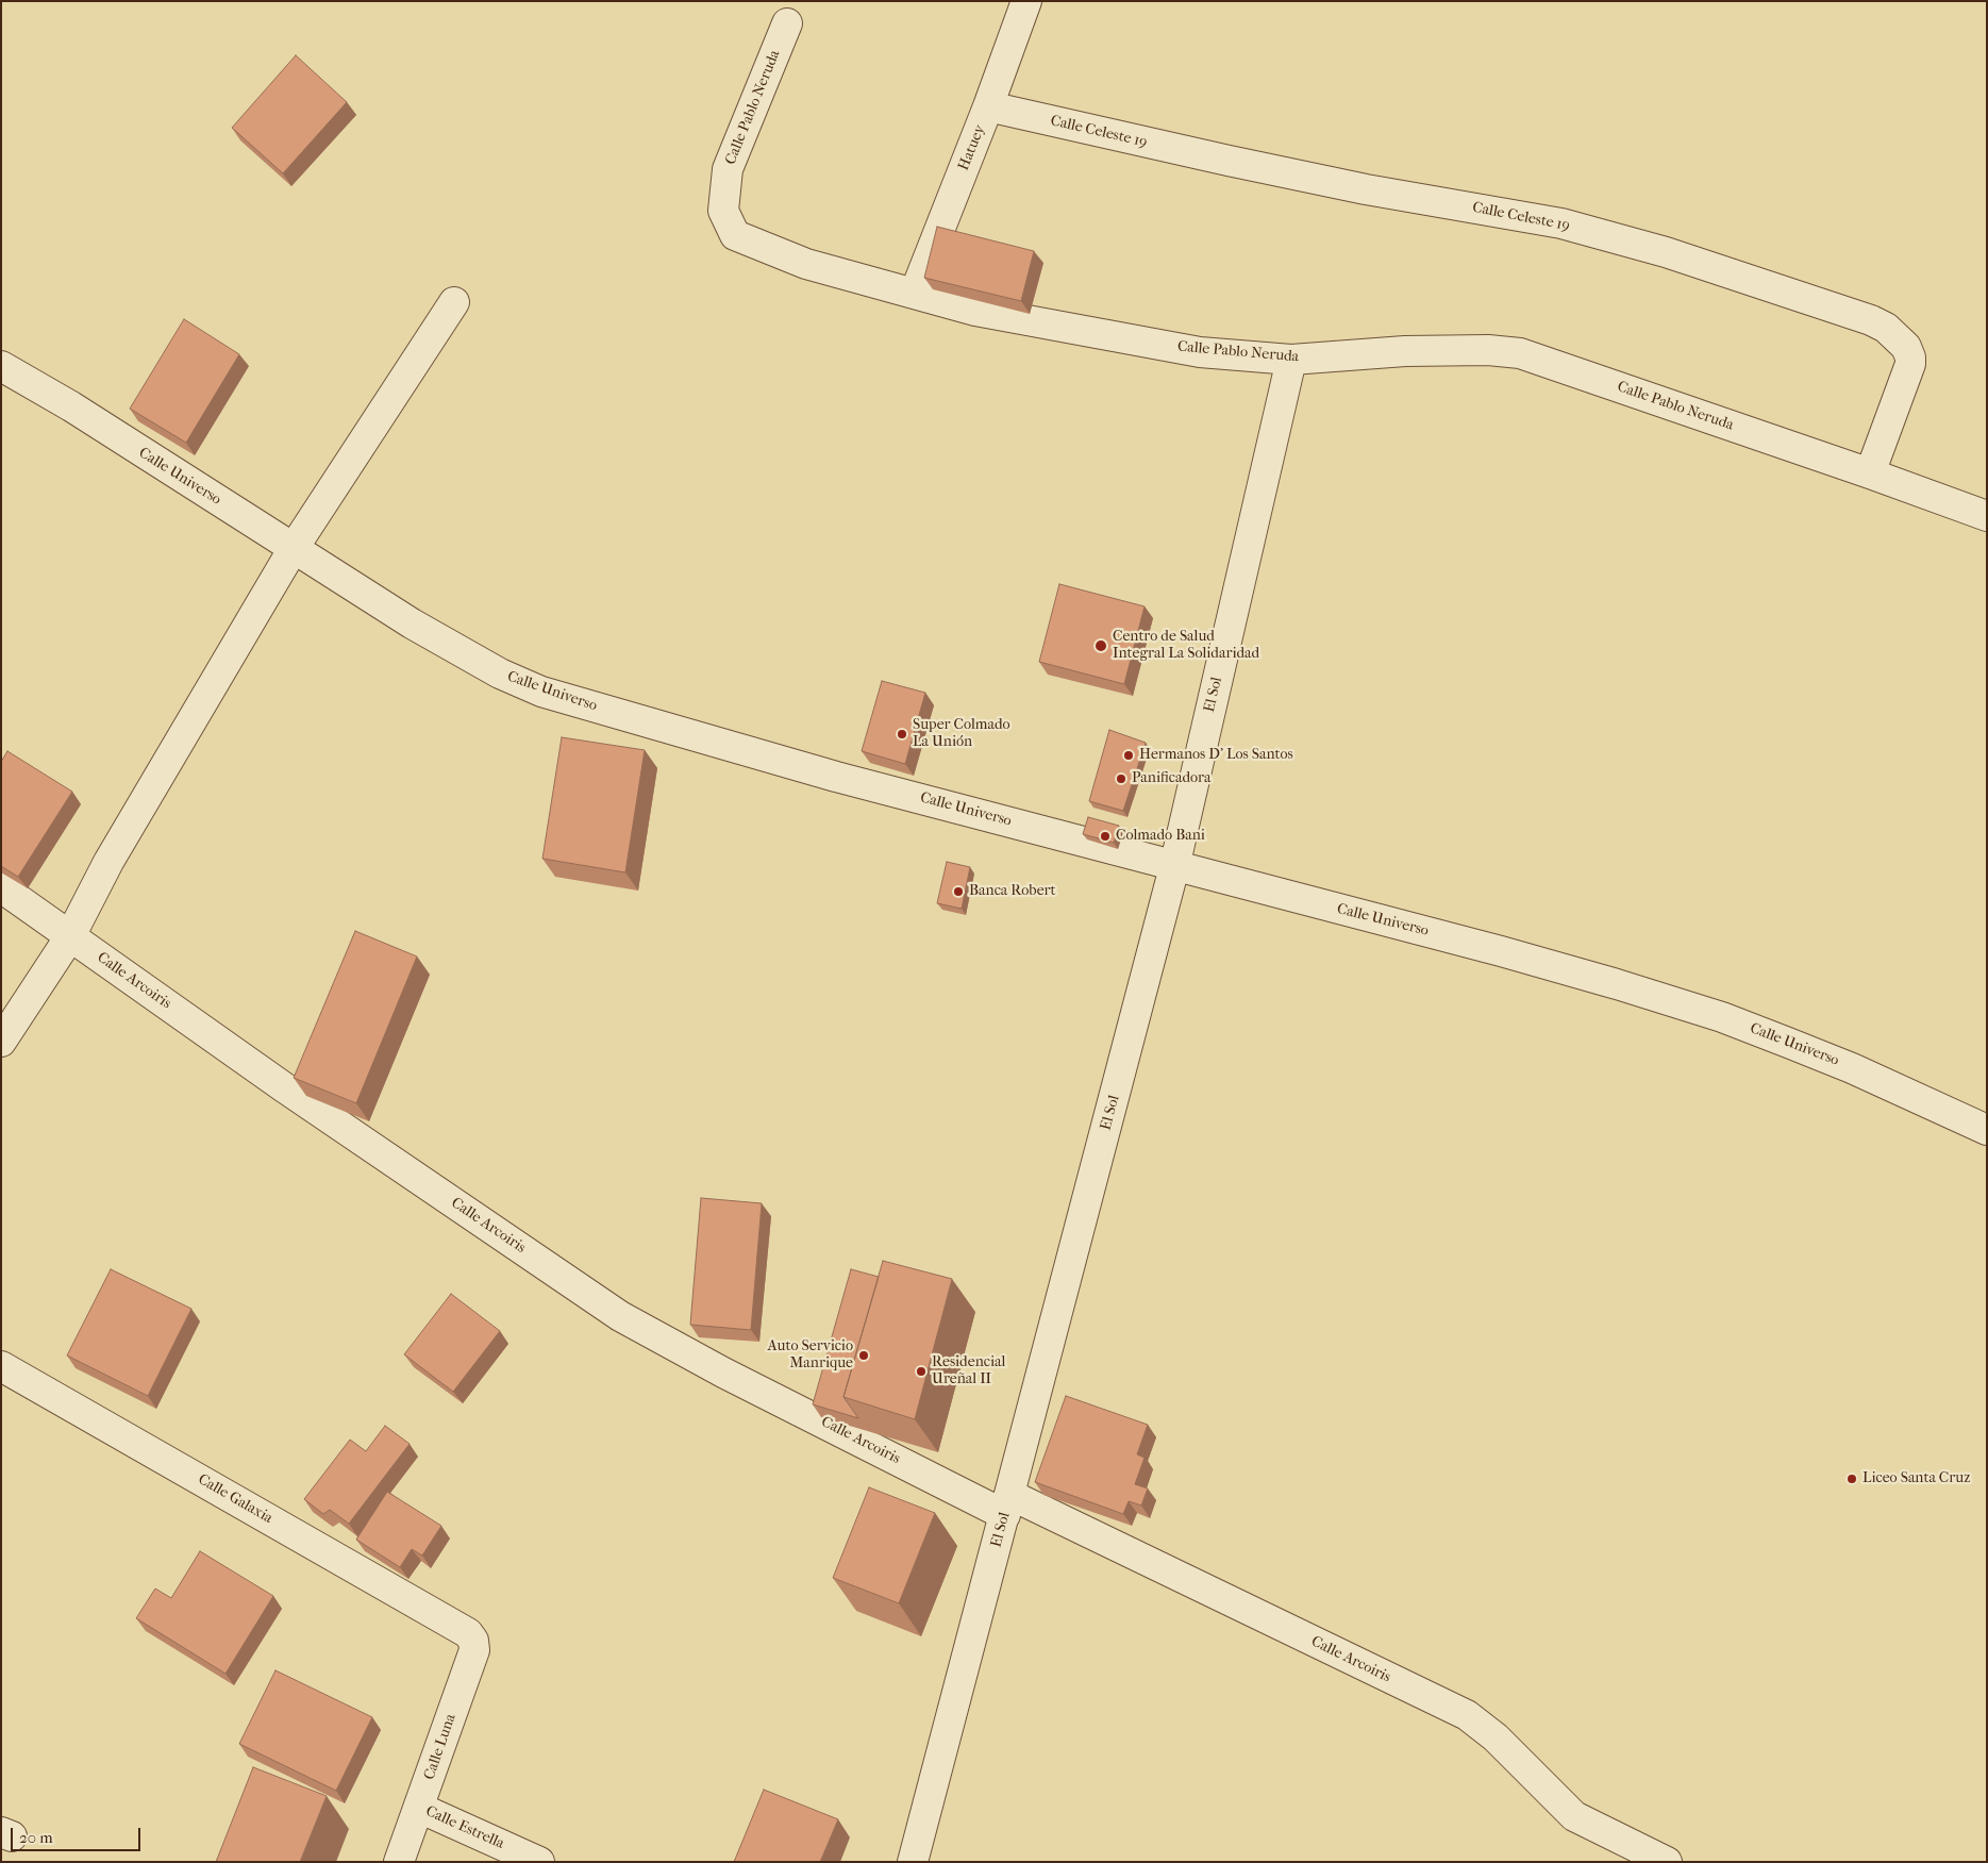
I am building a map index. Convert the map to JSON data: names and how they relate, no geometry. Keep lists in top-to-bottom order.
{
  "streets": {
    "street": [
      "Calle Pablo Neruda",
      "Calle Celeste 19",
      "Hatuey",
      "Calle Universo",
      "El Sol",
      "Calle Arcoiris",
      "Calle Galaxia",
      "Calle Luna",
      "Calle Estrella"
    ]
  },
  "crossings": [
    ["Calle Pablo Neruda", "Calle Celeste 19"],
    ["Calle Pablo Neruda", "Hatuey"],
    ["Calle Pablo Neruda", "El Sol"],
    ["Calle Celeste 19", "Hatuey"],
    ["Calle Universo", "El Sol"],
    ["El Sol", "Calle Arcoiris"],
    ["Calle Galaxia", "Calle Luna"],
    ["Calle Luna", "Calle Estrella"]
  ],
  "places": [
    "Centro de Salud Integral La Solidaridad",
    "Super Colmado La Unión",
    "Hermanos D' Los Santos",
    "Panificadora",
    "Colmado Bani",
    "Banca Robert",
    "Auto Servicio Manrique",
    "Residencial Ureñal II",
    "Liceo Santa Cruz"
  ],
  "scale_bar": "20 m"
}
